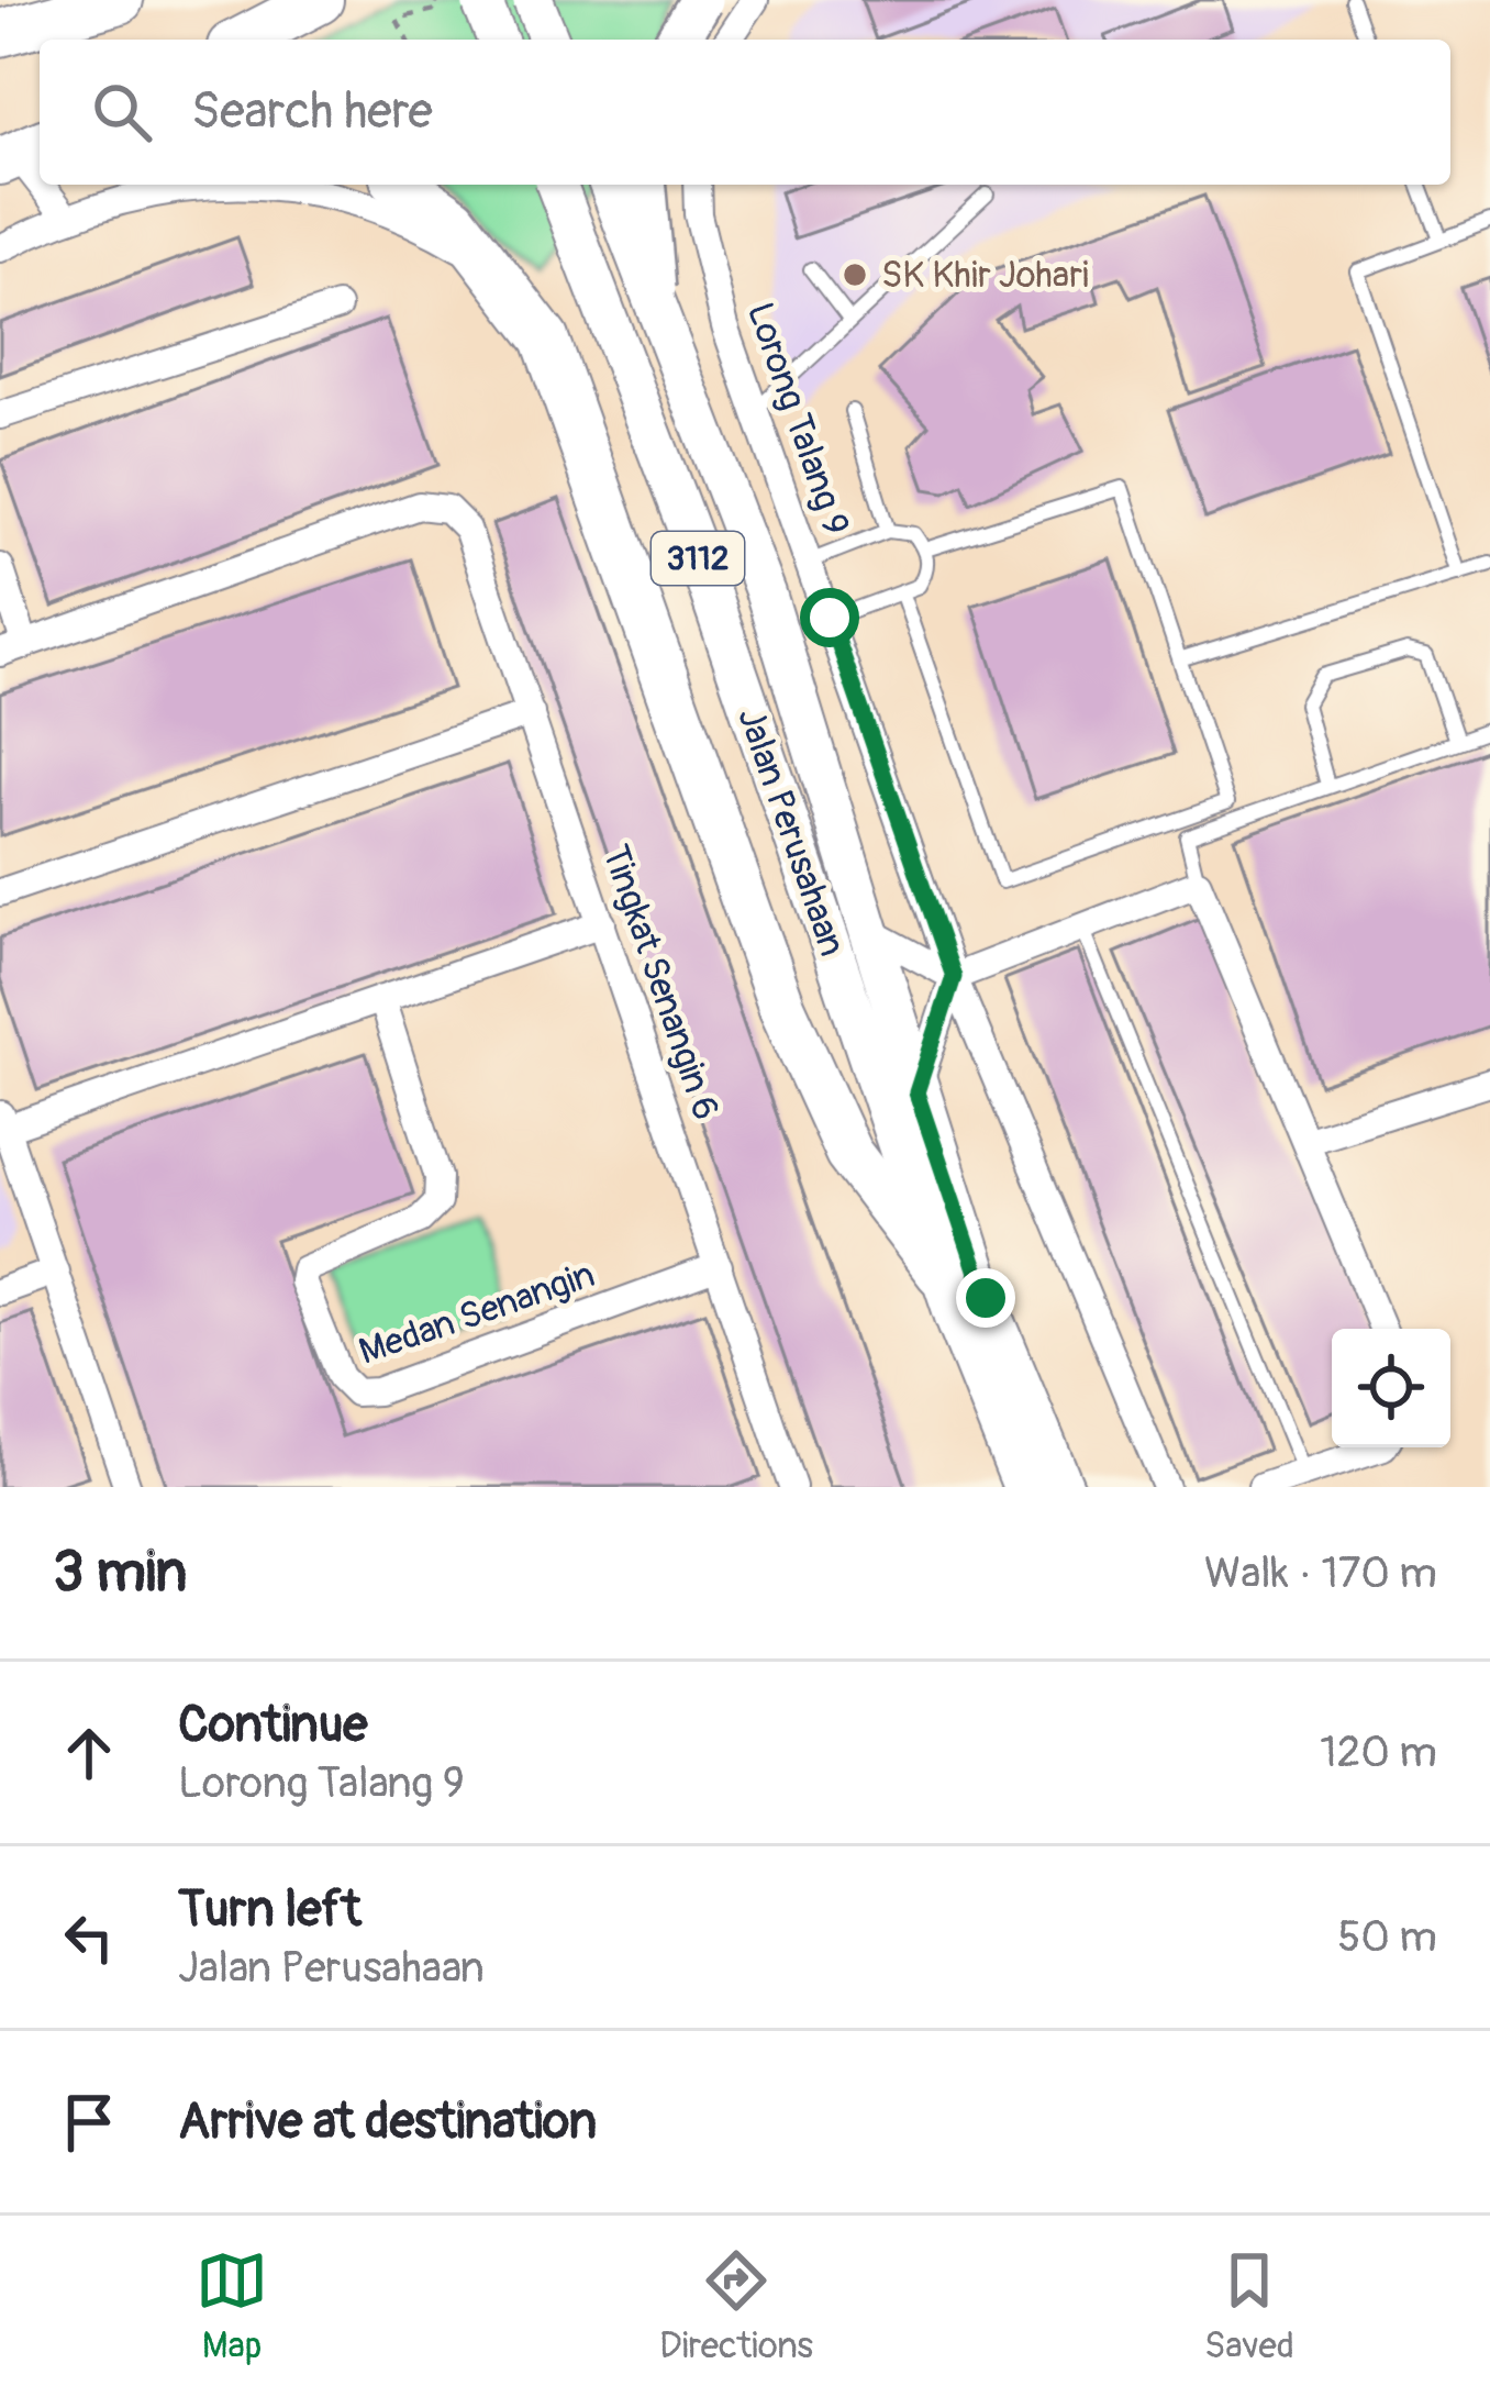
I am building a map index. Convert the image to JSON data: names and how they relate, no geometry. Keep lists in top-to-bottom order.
{
  "streets": {
    "main road": ["3112", "Jalan Perusahaan"],
    "street": ["Lorong Talang 9", "Tingkat Senangin 6", "Medan Senangin"]
  },
  "crossings": [
    ["Tingkat Senangin 6", "Medan Senangin"]
  ],
  "places": ["SK Khir Johari"],
  "page": {
    "search": "Search here",
    "heading": ["3 min", "Walk · 170 m"],
    "list": [
      ["Continue", "Lorong Talang 9", "120 m"],
      ["Turn left", "Jalan Perusahaan", "50 m"],
      "Arrive at destination"
    ],
    "nav": ["Map", "Directions", "Saved"]
  }
}
